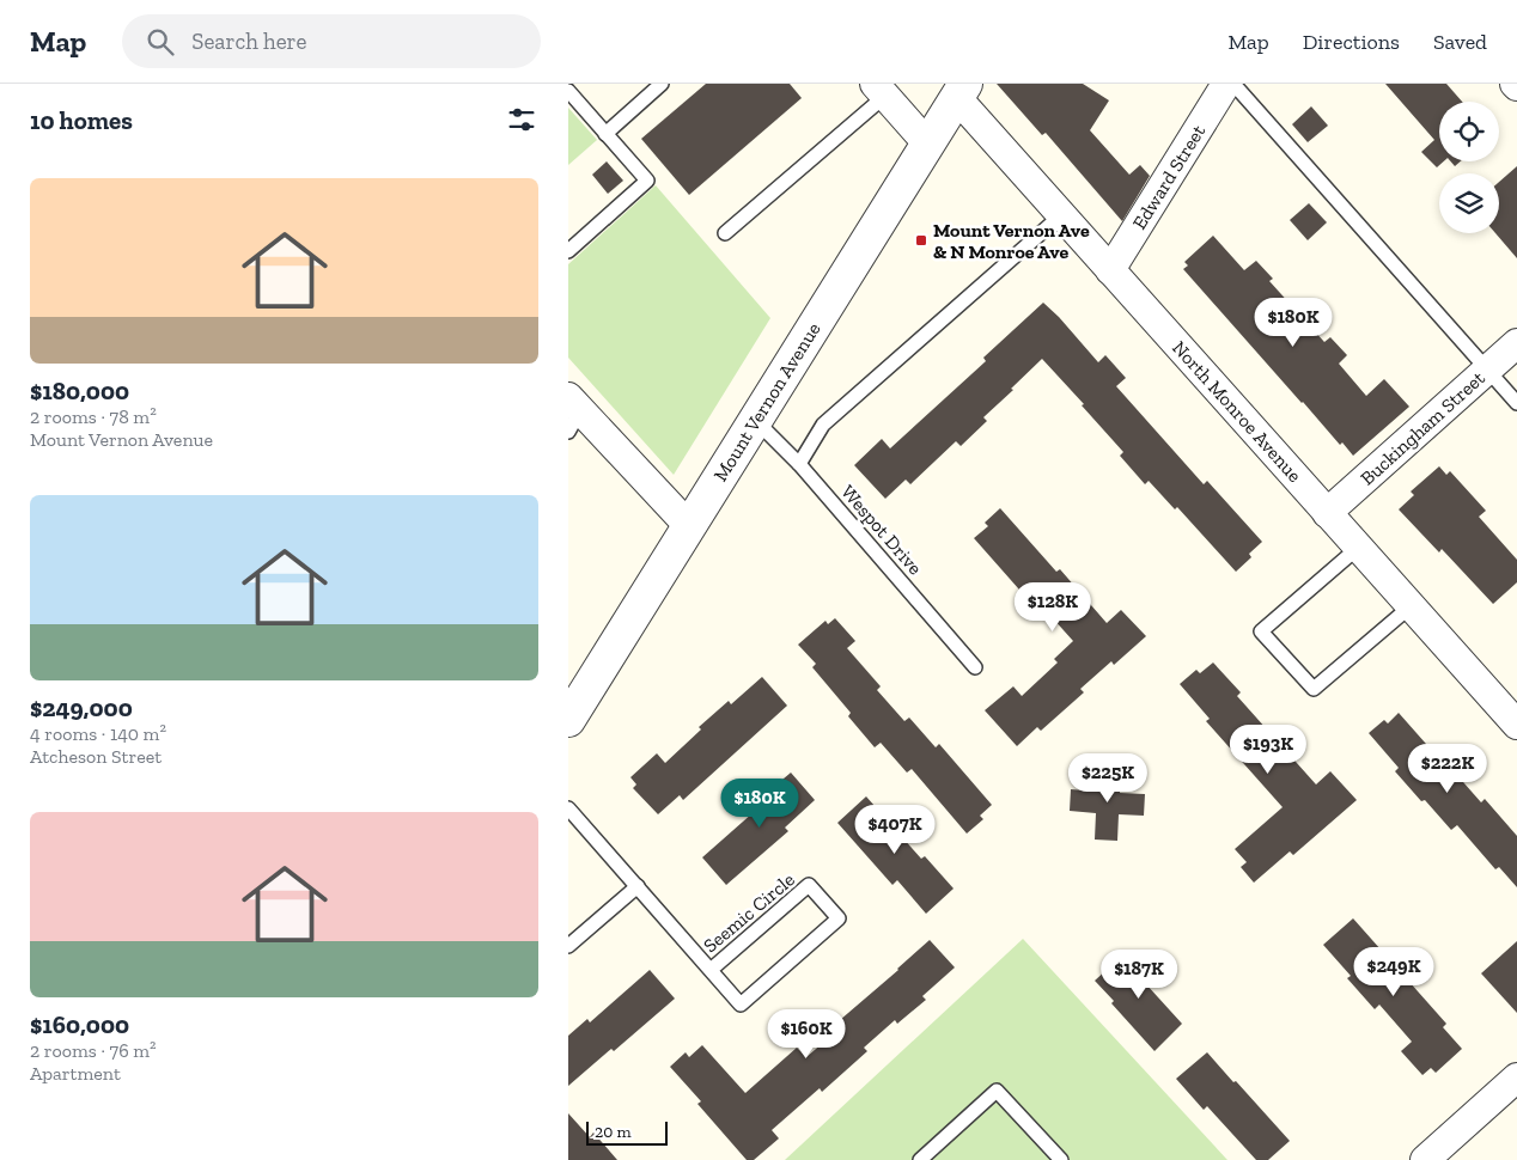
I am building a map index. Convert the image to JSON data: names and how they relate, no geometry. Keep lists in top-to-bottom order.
{
  "streets": {
    "street": [
      "Edward Street",
      "Mount Vernon Avenue",
      "North Monroe Avenue",
      "Buckingham Street"
    ],
    "lane": ["Wespot Drive", "Seemic Circle"]
  },
  "crossings": [
    ["Edward Street", "North Monroe Avenue"],
    ["Mount Vernon Avenue", "North Monroe Avenue"],
    ["Mount Vernon Avenue", "Wespot Drive"],
    ["North Monroe Avenue", "Buckingham Street"]
  ],
  "places": {
    "transit": ["Mount Vernon Ave & N Monroe Ave"]
  },
  "scale_bar": "20 m",
  "page": {
    "header": "Map",
    "search": "Search here",
    "nav": ["Map", "Directions", "Saved"],
    "heading": "10 homes",
    "list": [
      {
        "name": "$180,000",
        "note": "2 rooms · 78 m² · Mount Vernon Avenue"
      },
      {
        "name": "$249,000",
        "note": "4 rooms · 140 m² · Atcheson Street"
      },
      {
        "name": "$160,000",
        "note": "2 rooms · 76 m² · Apartment"
      }
    ],
    "price": [
      "$180K",
      "$128K",
      "$193K",
      "$222K",
      "$225K",
      "$180K",
      "$407K",
      "$249K",
      "$187K",
      "$160K"
    ],
    "scale": "20 m"
  }
}
